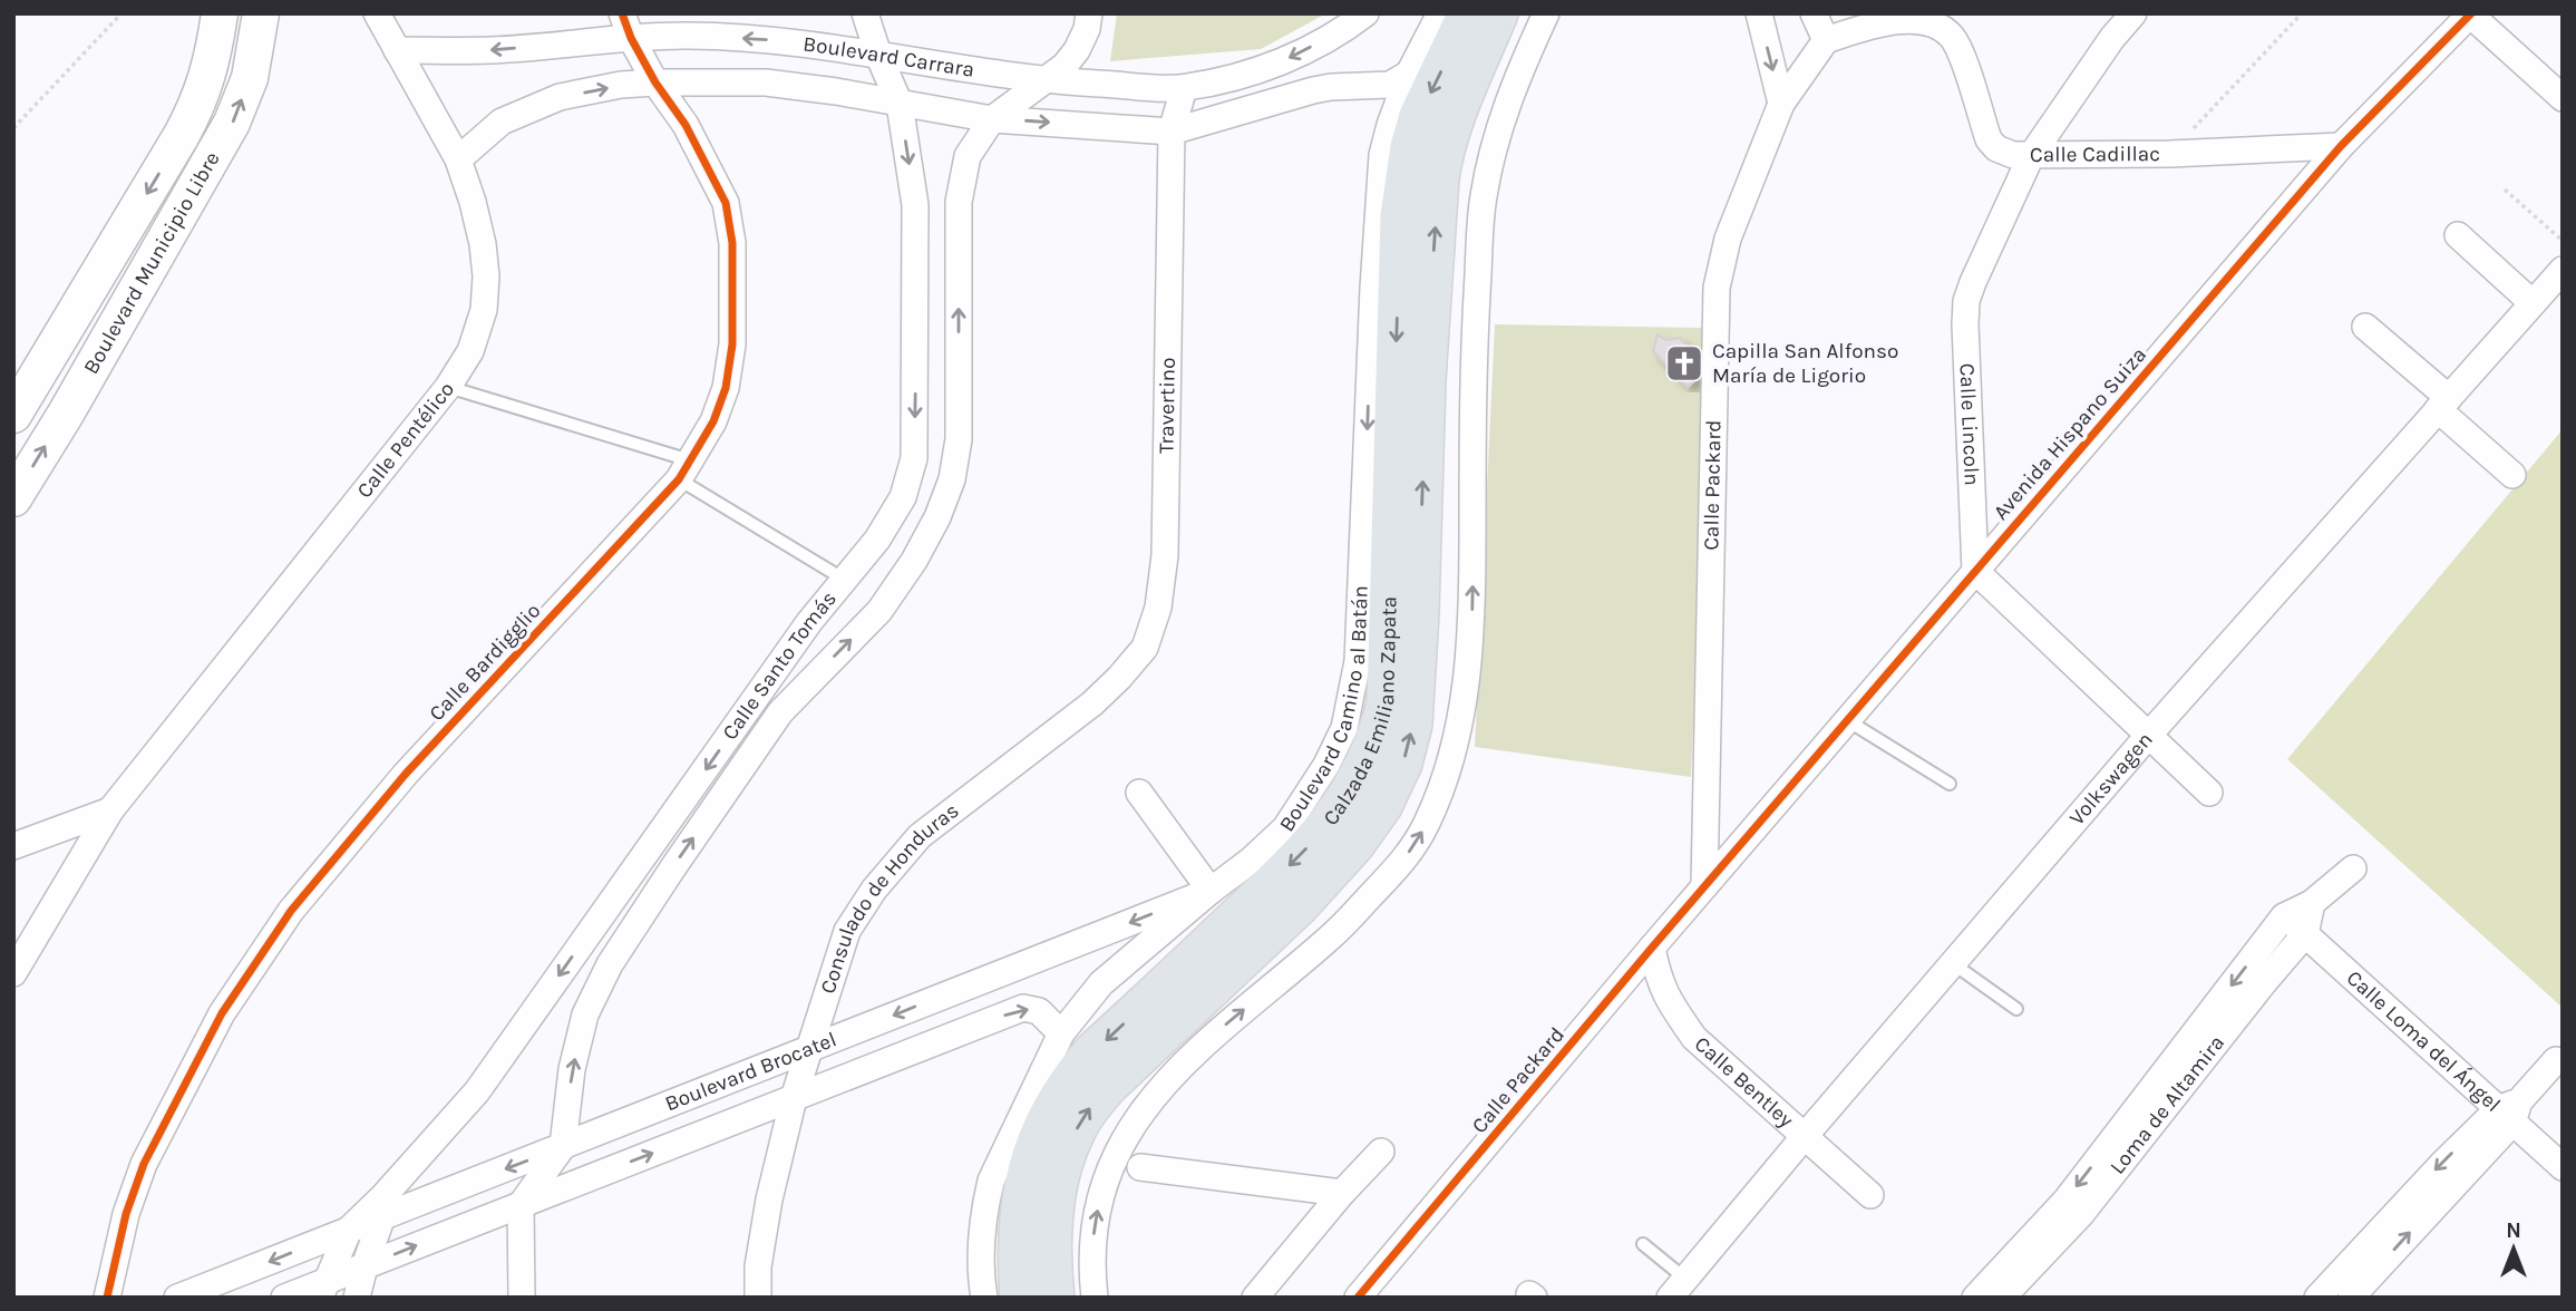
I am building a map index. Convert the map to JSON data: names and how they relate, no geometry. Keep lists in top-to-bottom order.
{
  "streets": {
    "main road": ["Boulevard Municipio Libre", "Calzada Emiliano Zapata"],
    "street": [
      "Boulevard Carrara",
      "Calle Cadillac",
      "Travertino",
      "Calle Lincoln",
      "Avenida Hispano Suiza",
      "Calle Pentélico",
      "Calle Packard",
      "Calle Bardigglio",
      "Calle Santo Tomás",
      "Boulevard Camino al Batán",
      "Volkswagen",
      "Consulado de Honduras",
      "Calle Loma del Ángel",
      "Boulevard Brocatel",
      "Calle Bentley",
      "Loma de Altamira"
    ]
  },
  "crossings": [
    ["Boulevard Carrara", "Travertino"],
    ["Boulevard Carrara", "Calle Pentélico"],
    ["Boulevard Carrara", "Calle Bardigglio"],
    ["Boulevard Carrara", "Calle Santo Tomás"],
    ["Boulevard Carrara", "Boulevard Camino al Batán"],
    ["Calle Cadillac", "Calle Lincoln"],
    ["Calle Cadillac", "Avenida Hispano Suiza"],
    ["Calle Cadillac", "Calle Packard"],
    ["Travertino", "Consulado de Honduras"],
    ["Calle Lincoln", "Avenida Hispano Suiza"],
    ["Avenida Hispano Suiza", "Calle Packard"],
    ["Calle Packard", "Calle Bentley"],
    ["Calle Santo Tomás", "Boulevard Brocatel"],
    ["Boulevard Camino al Batán", "Boulevard Brocatel"],
    ["Volkswagen", "Calle Bentley"],
    ["Consulado de Honduras", "Boulevard Brocatel"],
    ["Calle Loma del Ángel", "Loma de Altamira"]
  ],
  "places": {
    "church": ["Capilla San Alfonso María de Ligorio"]
  },
  "north": "top"
}
